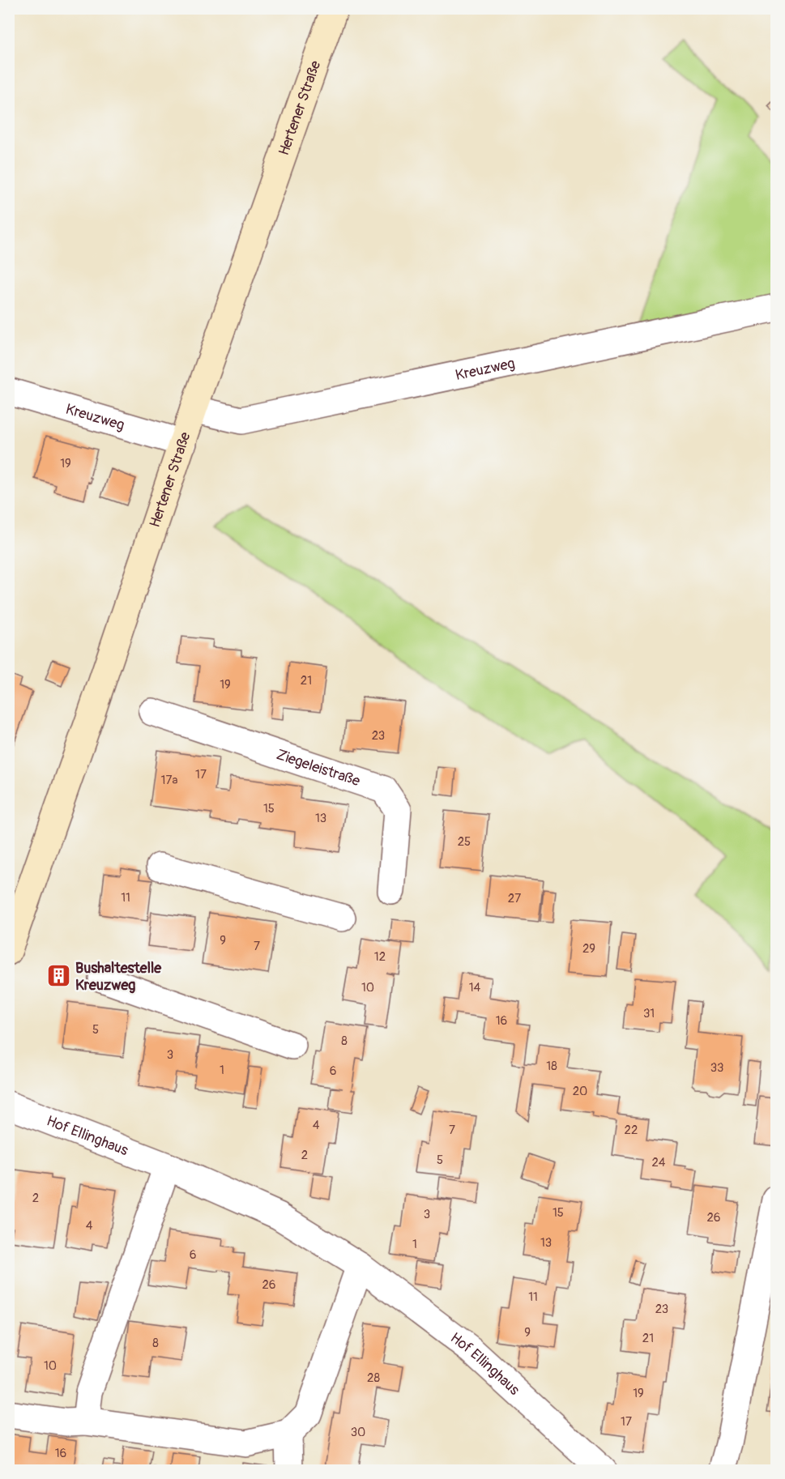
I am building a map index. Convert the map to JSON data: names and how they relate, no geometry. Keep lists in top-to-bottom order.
{
  "streets": {
    "main road": ["Hertener Straße"],
    "street": ["Kreuzweg", "Ziegeleistraße", "Hof Ellinghaus"]
  },
  "crossings": [
    ["Hertener Straße", "Kreuzweg"]
  ],
  "places": {
    "building": ["Bushaltestelle Kreuzweg"]
  },
  "house_numbers": [
    "19",
    "21",
    "19",
    "23",
    "17",
    "17a",
    "15",
    "13",
    "25",
    "11",
    "27",
    "9",
    "7",
    "29",
    "12",
    "10",
    "14",
    "31",
    "16",
    "5",
    "8",
    "3",
    "18",
    "33",
    "1",
    "6",
    "20",
    "4",
    "7",
    "22",
    "2",
    "5",
    "24",
    "2",
    "15",
    "3",
    "26",
    "4",
    "13",
    "1",
    "6",
    "26",
    "11",
    "23",
    "9",
    "21",
    "8",
    "10",
    "28",
    "19",
    "17",
    "30",
    "16"
  ]
}
